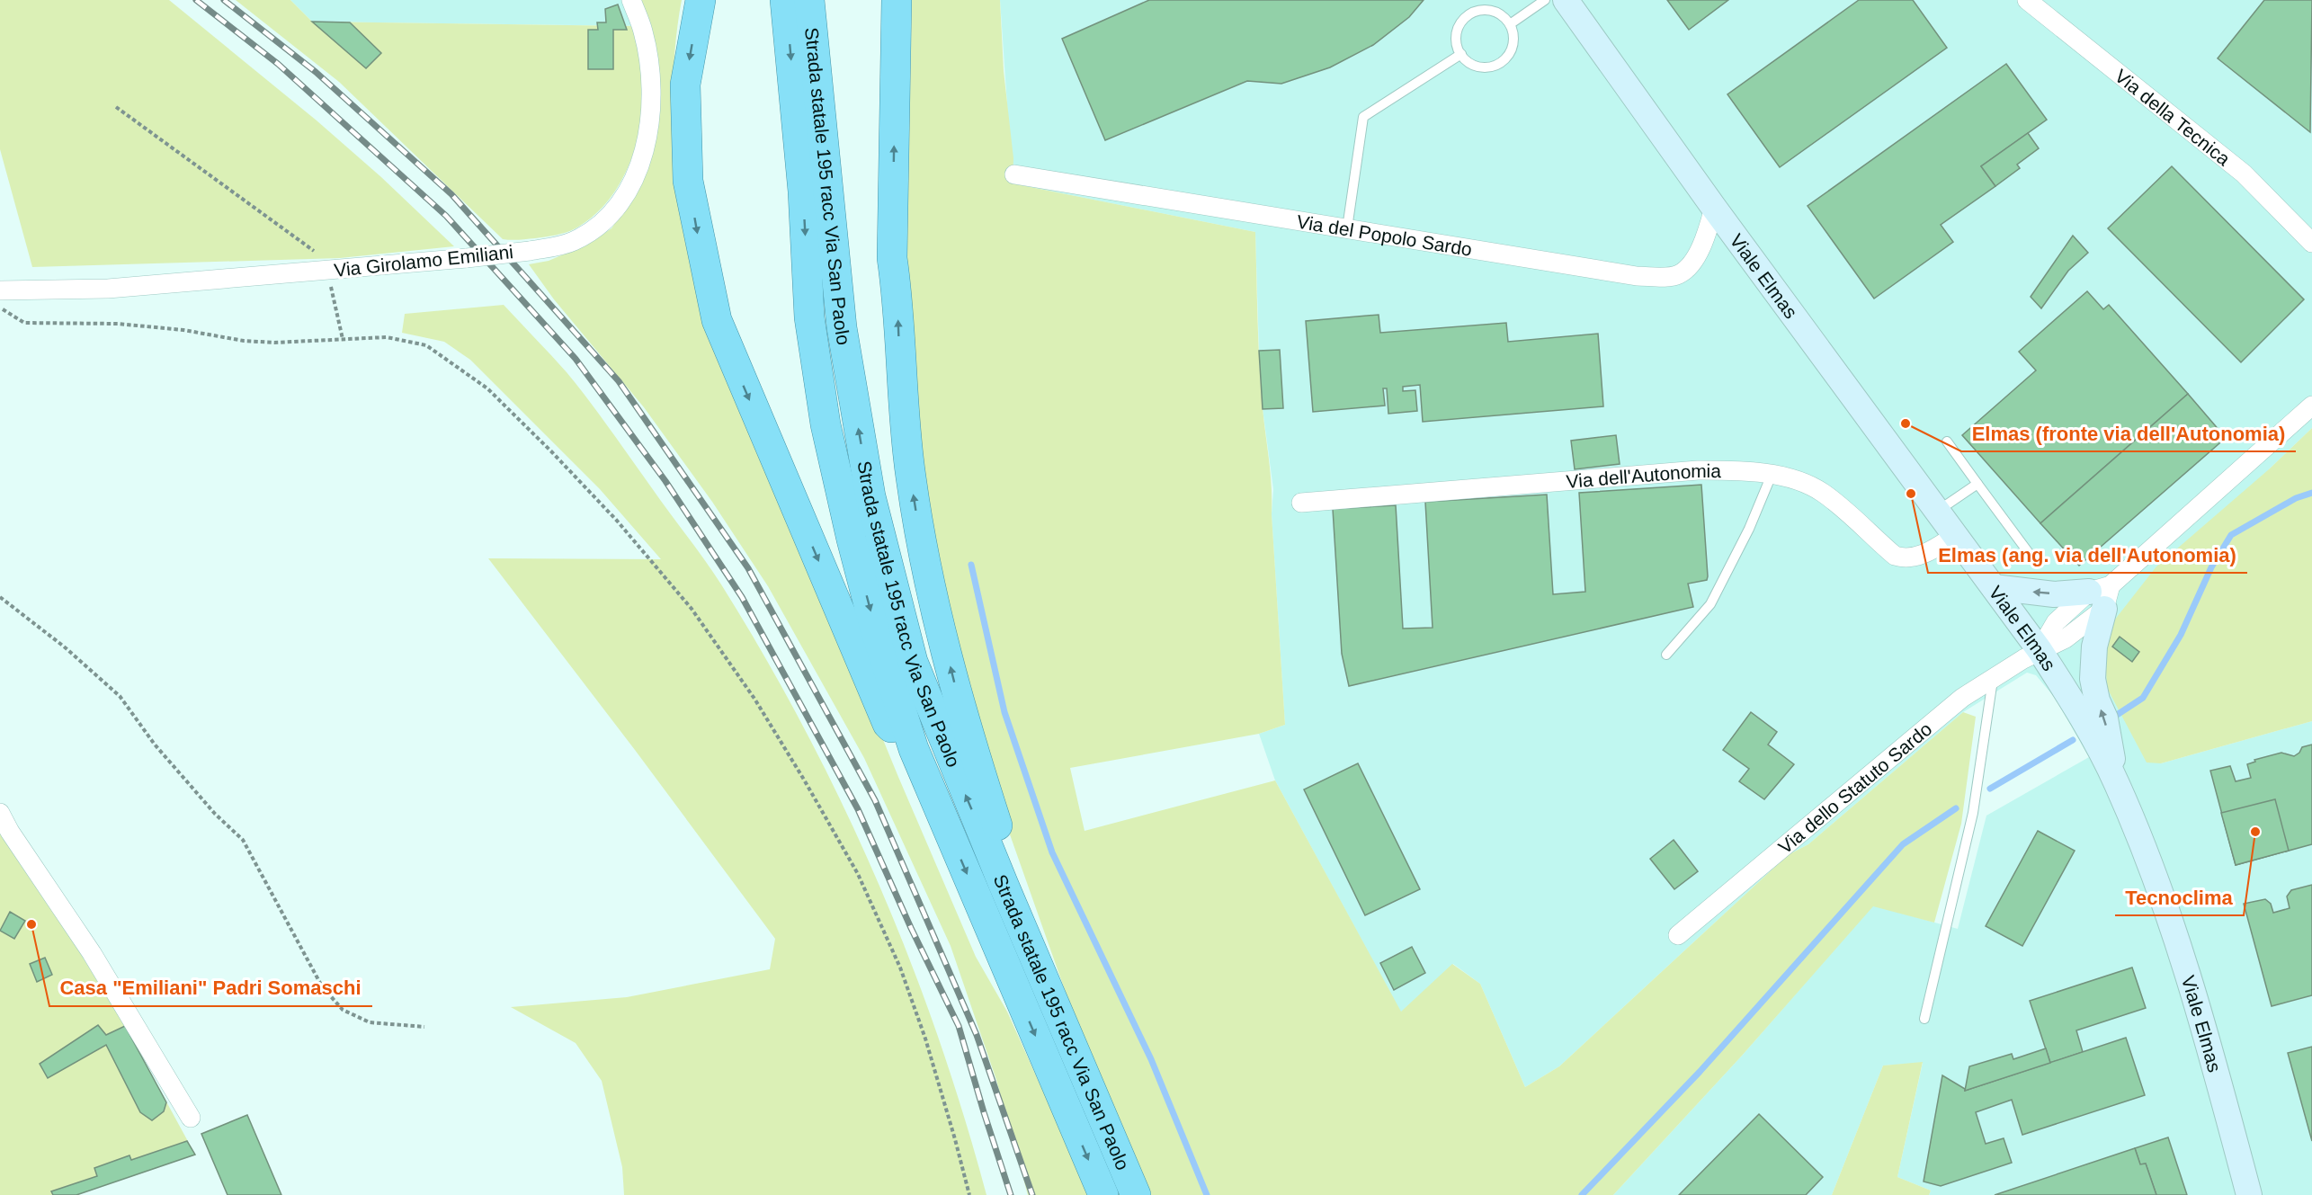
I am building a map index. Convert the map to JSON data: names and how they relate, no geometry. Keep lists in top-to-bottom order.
{
  "streets": {
    "highway": ["Strada statale 195 racc Via San Paolo"],
    "main road": ["Viale Elmas"],
    "street": [
      "Via della Tecnica",
      "Via del Popolo Sardo",
      "Via Girolamo Emiliani",
      "Via dell'Autonomia",
      "Via dello Statuto Sardo"
    ]
  },
  "crossings": [
    ["Via del Popolo Sardo", "Viale Elmas"],
    ["Viale Elmas", "Via dell'Autonomia"],
    ["Viale Elmas", "Via dello Statuto Sardo"]
  ],
  "places": [
    "Elmas (fronte via dell'Autonomia)",
    "Elmas (ang. via dell'Autonomia)",
    "Tecnoclima",
    "Casa \"Emiliani\" Padri Somaschi"
  ]
}
